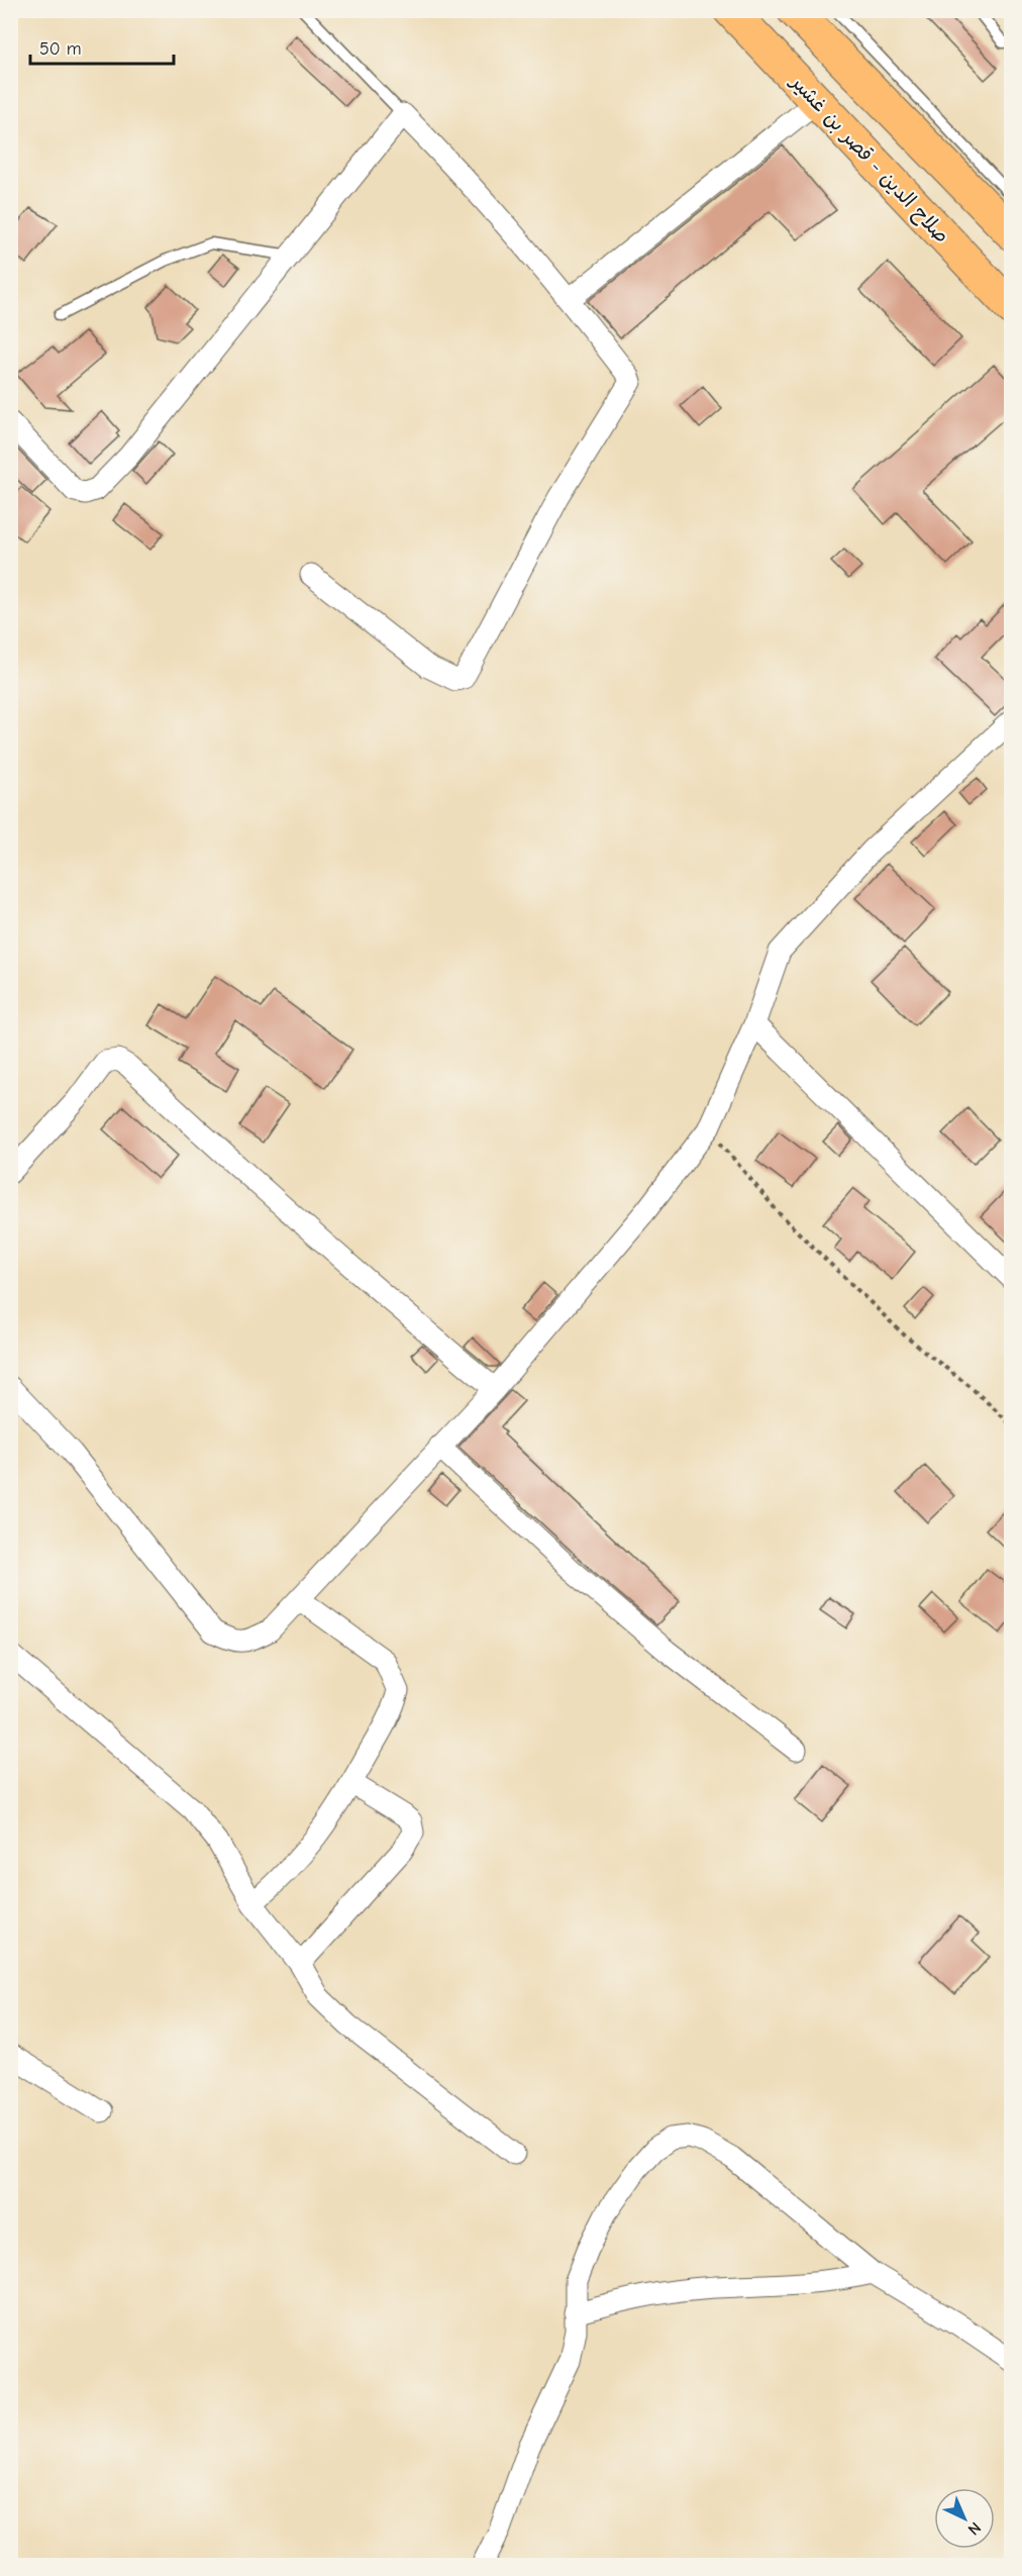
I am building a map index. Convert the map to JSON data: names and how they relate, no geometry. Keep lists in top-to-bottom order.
{
  "streets": {
    "highway": ["صلاح الدين - قصر بن غشير"]
  },
  "scale_bar": "50 m",
  "north": "bottom right"
}
